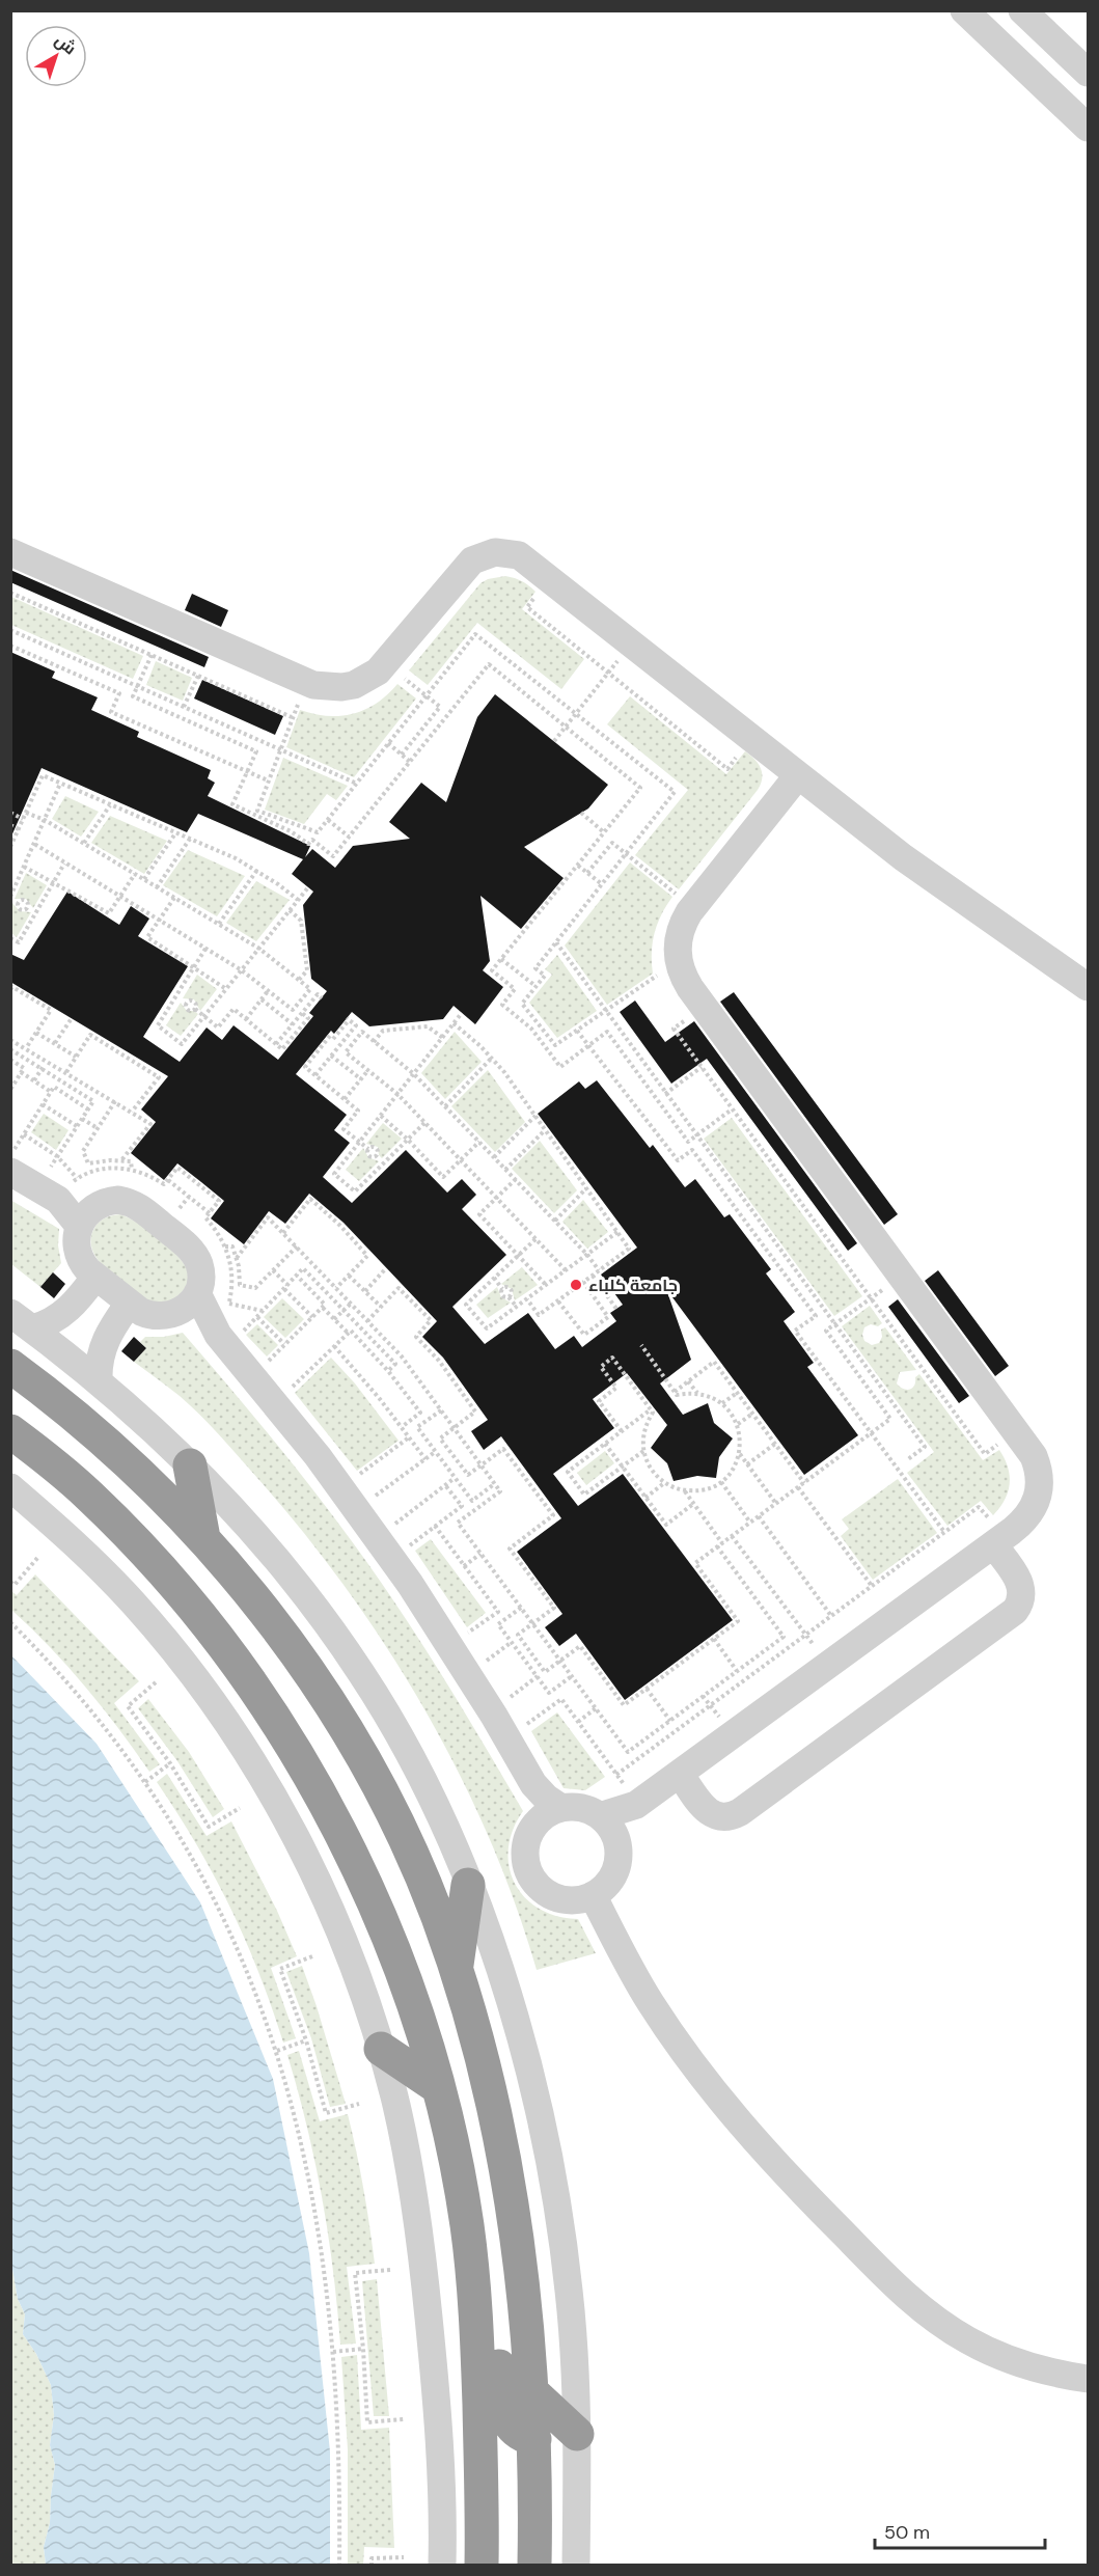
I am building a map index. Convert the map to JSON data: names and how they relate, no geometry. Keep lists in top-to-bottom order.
{
  "places": ["جامعة كلباء"],
  "scale_bar": "50 m",
  "north": "top right"
}
